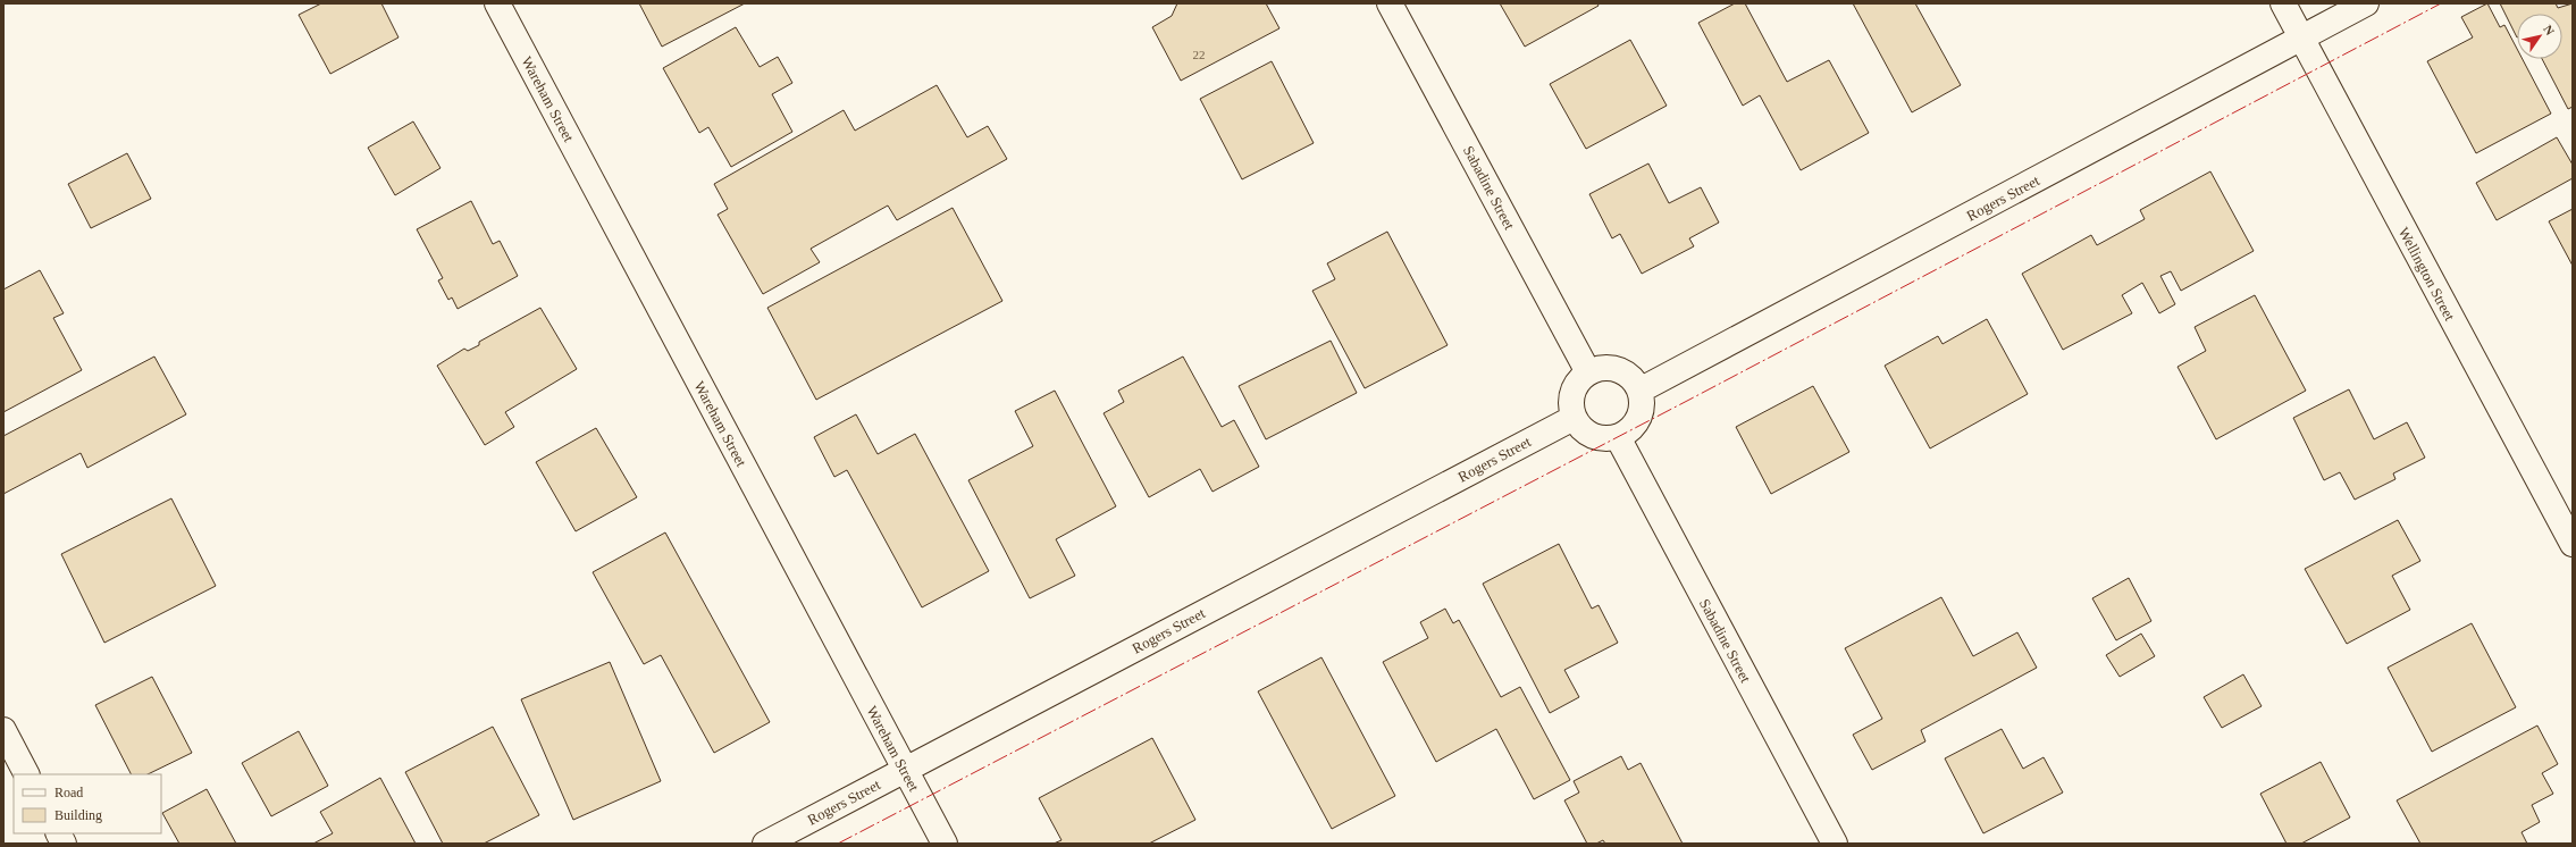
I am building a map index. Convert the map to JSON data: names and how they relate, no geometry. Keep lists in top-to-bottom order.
{
  "streets": {
    "street": [
      "Wareham Street",
      "Sabadine Street",
      "Rogers Street",
      "Wellington Street"
    ]
  },
  "crossings": [
    ["Wareham Street", "Rogers Street"],
    ["Sabadine Street", "Rogers Street"],
    ["Rogers Street", "Wellington Street"]
  ],
  "house_numbers": ["22"],
  "legend": ["Road", "Building"],
  "north": "top right"
}
